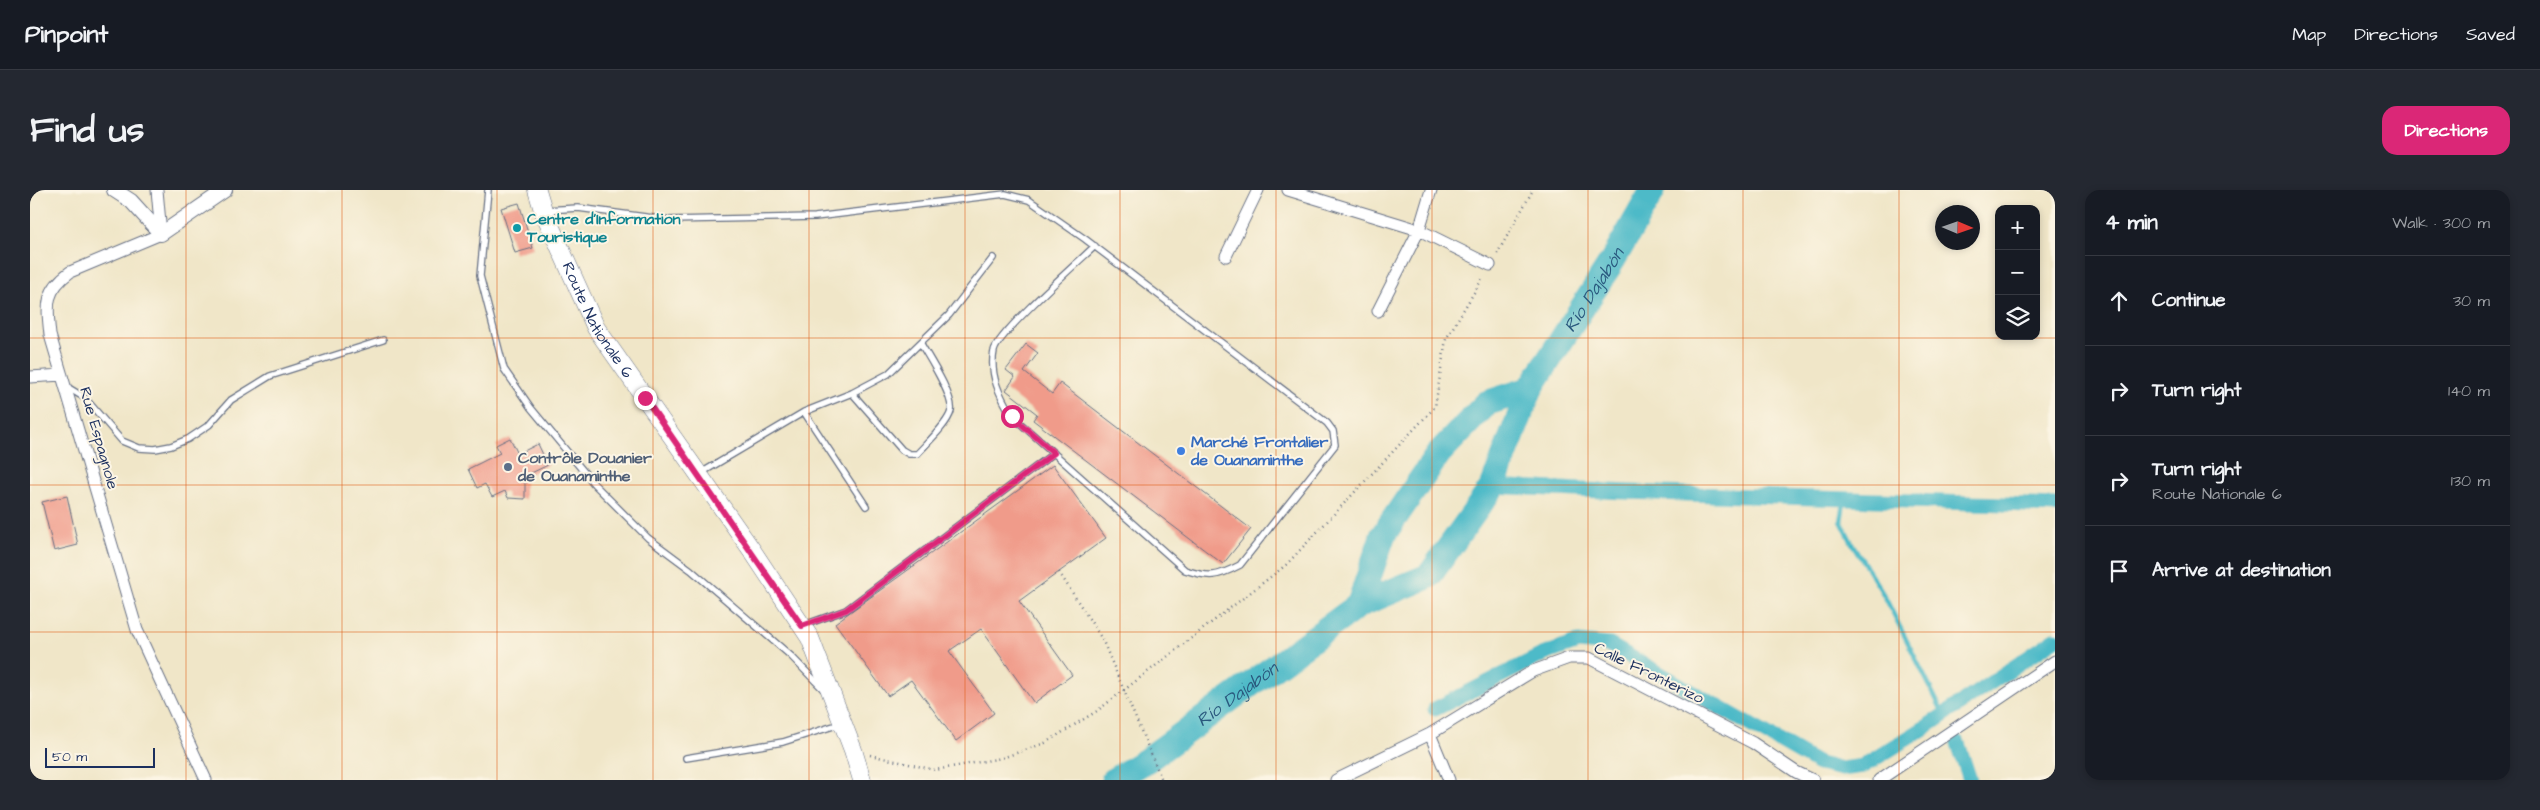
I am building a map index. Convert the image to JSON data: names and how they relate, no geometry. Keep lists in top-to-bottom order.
{
  "streets": {
    "main road": ["Route Nationale 6"],
    "street": ["Rue Espagnole", "Calle Fronterizo"]
  },
  "water": ["Río Dajabón"],
  "places": ["Centre d'Information Touristique", "Marché Frontalier de Ouanaminthe", "Contrôle Douanier de Ouanaminthe"],
  "scale_bar": "50 m",
  "north": "right",
  "page": {
    "header": "Pinpoint",
    "nav": ["Map", "Directions", "Saved"],
    "title": "Find us",
    "buttons": "Directions",
    "heading": ["4 min", "Walk · 300 m"],
    "map_buttons": ["+", "−"],
    "list": [
      ["Continue", "30 m"],
      ["Turn right", "140 m"],
      ["Turn right", "Route Nationale 6", "130 m"],
      "Arrive at destination"
    ],
    "scale": "50 m"
  }
}
